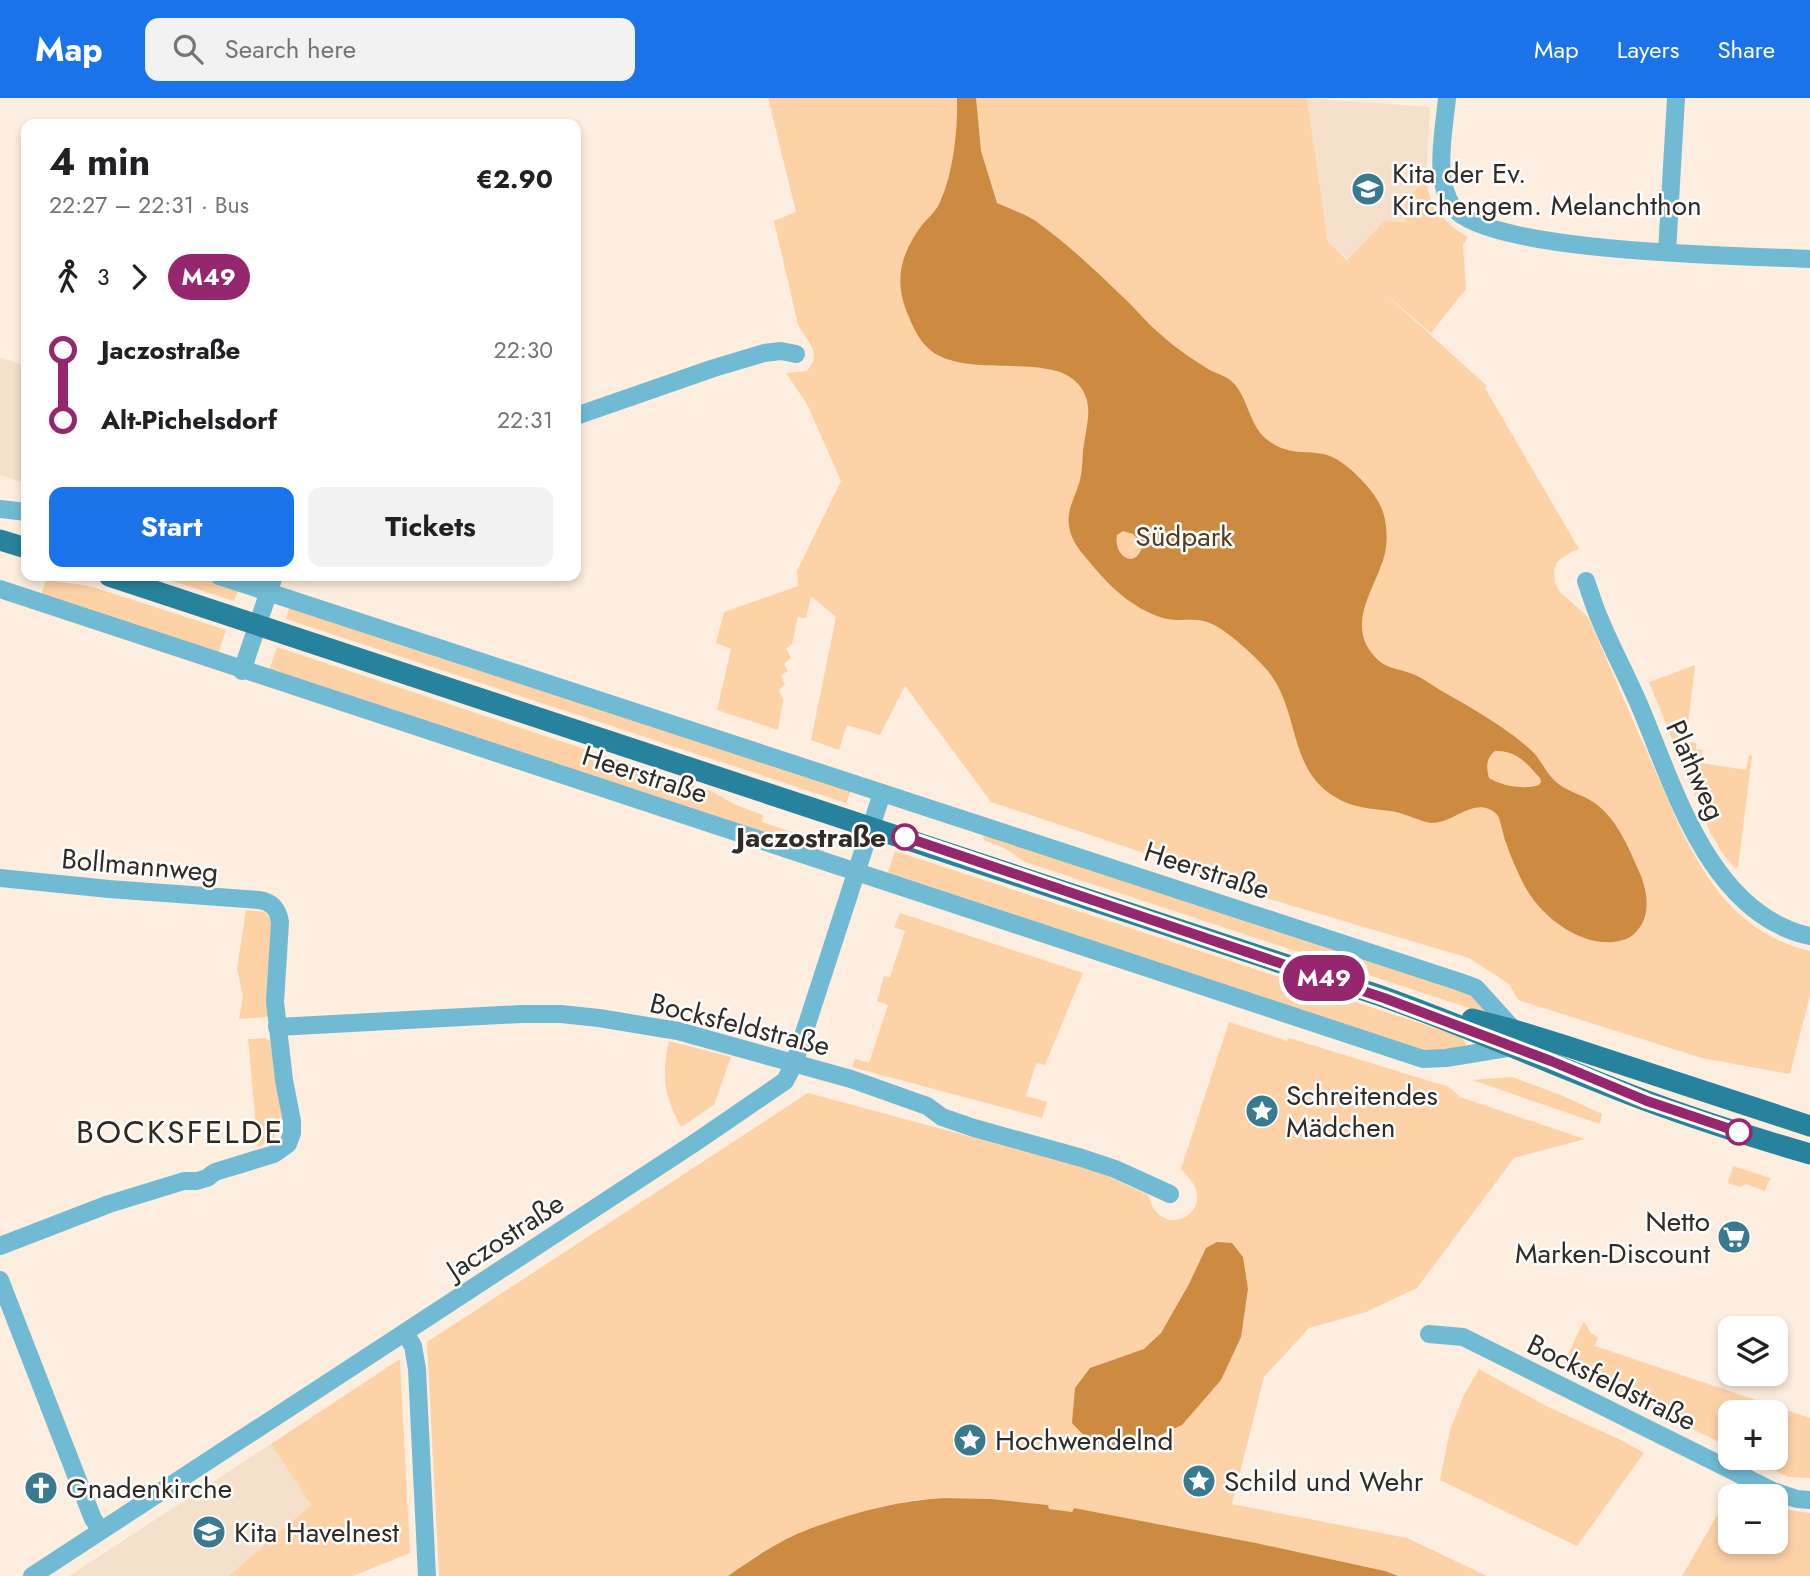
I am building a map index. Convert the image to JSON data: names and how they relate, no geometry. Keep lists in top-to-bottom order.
{
  "streets": {
    "main road": ["Heerstraße"],
    "street": [
      "Plathweg",
      "Bollmannweg",
      "Bocksfeldstraße",
      "Jaczostraße"
    ]
  },
  "crossings": [
    ["Heerstraße", "Jaczostraße"],
    ["Bollmannweg", "Bocksfeldstraße"],
    ["Bocksfeldstraße", "Jaczostraße"]
  ],
  "districts": ["BOCKSFELDE"],
  "parks": ["Südpark"],
  "places": {
    "school or university": ["Kita der Ev. Kirchengem. Melanchthon", "Kita Havelnest"],
    "other": ["Jaczostraße"],
    "place": ["Schreitendes Mädchen", "Hochwendelnd", "Schild und Wehr"],
    "supermarket": ["Netto Marken-Discount"],
    "church": ["Gnadenkirche"]
  },
  "lines": ["bus line M49"],
  "page": {
    "header": "Map",
    "search": "Search here",
    "nav": ["Map", "Layers", "Share"],
    "on_map": "M49",
    "heading": ["4 min", "22:27 – 22:31 · Bus", "€2.90"],
    "legs": ["3", "M49"],
    "list": [
      {
        "name": "Jaczostraße",
        "value": "22:30"
      },
      {
        "name": "Alt-Pichelsdorf",
        "value": "22:31"
      }
    ],
    "buttons": ["Start", "Tickets"],
    "map_buttons": ["+", "−"]
  }
}
